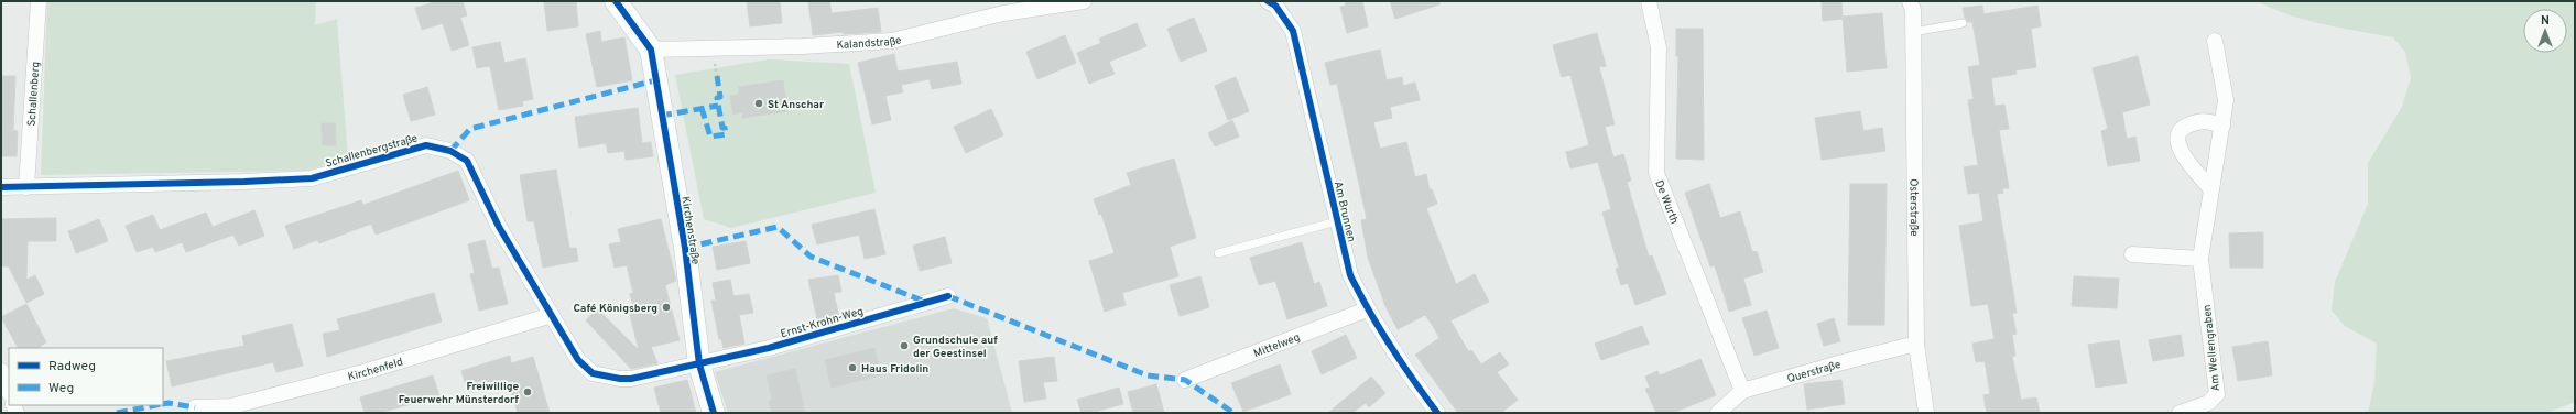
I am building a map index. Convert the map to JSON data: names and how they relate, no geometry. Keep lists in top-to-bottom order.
{
  "streets": {
    "street": [
      "Kalandstraße",
      "Schallenberg",
      "Schallenbergstraße",
      "De Wurth",
      "Osterstraße",
      "Am Brunnen",
      "Kirchenstraße",
      "Ernst-Krohn-Weg",
      "Mittelweg",
      "Am Wellengraben",
      "Kirchenfeld",
      "Querstraße"
    ]
  },
  "crossings": [
    ["Kalandstraße", "Kirchenstraße"],
    ["Schallenberg", "Schallenbergstraße"],
    ["Schallenbergstraße", "Kirchenstraße"],
    ["Schallenbergstraße", "Ernst-Krohn-Weg"],
    ["Schallenbergstraße", "Kirchenfeld"],
    ["De Wurth", "Querstraße"],
    ["Osterstraße", "Querstraße"],
    ["Am Brunnen", "Mittelweg"],
    ["Kirchenstraße", "Ernst-Krohn-Weg"]
  ],
  "places": [
    "St Anschar",
    "Café Königsberg",
    "Grundschule auf der Geestinsel",
    "Haus Fridolin",
    "Freiwillige Feuerwehr Münsterdorf"
  ],
  "legend": ["Radweg", "Weg"],
  "north": "top"
}
